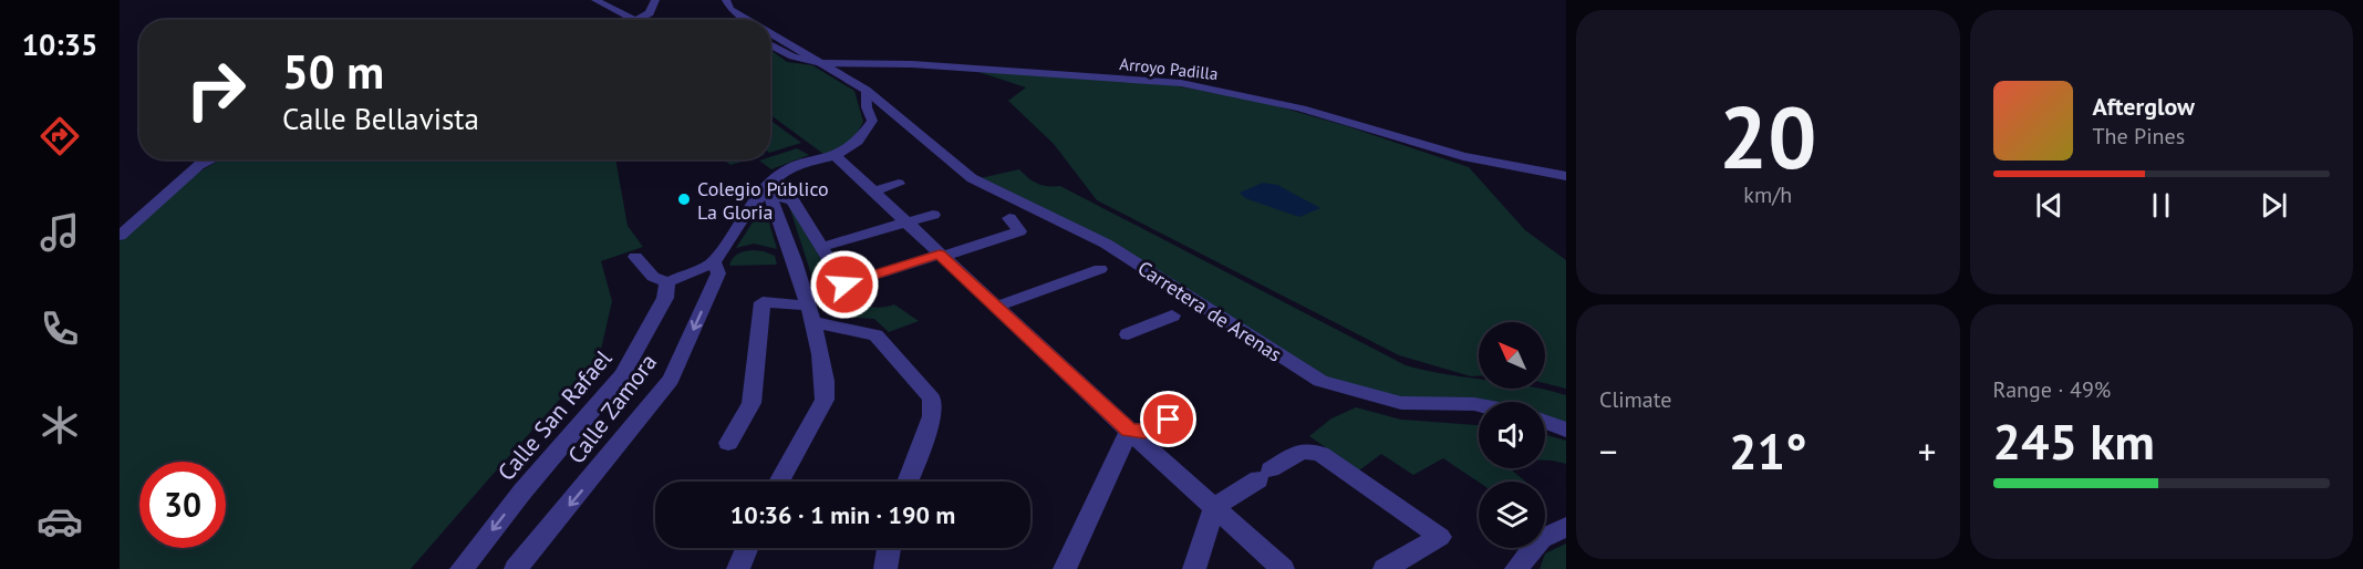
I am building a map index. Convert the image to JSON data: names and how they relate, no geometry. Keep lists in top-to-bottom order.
{
  "streets": {
    "street": [
      "Arroyo Padilla",
      "Carretera de Arenas",
      "Calle Zamora",
      "Calle San Rafael"
    ]
  },
  "crossings": [
    ["Arroyo Padilla", "Carretera de Arenas"]
  ],
  "one_way": ["Calle Zamora", "Calle San Rafael"],
  "places": ["Colegio Público La Gloria"],
  "north": "top left",
  "page": {
    "tabs": "10:35",
    "tile": [
      ["20", "km/h"],
      "Climate",
      ["Range · 49%", "245 km"]
    ],
    "turn": ["50 m", "Calle Bellavista"],
    "song": ["Afterglow", "The Pines"],
    "heat": ["−", "21°", "+"],
    "limit": "30",
    "trip": "10:36 · 1 min · 190 m"
  }
}
